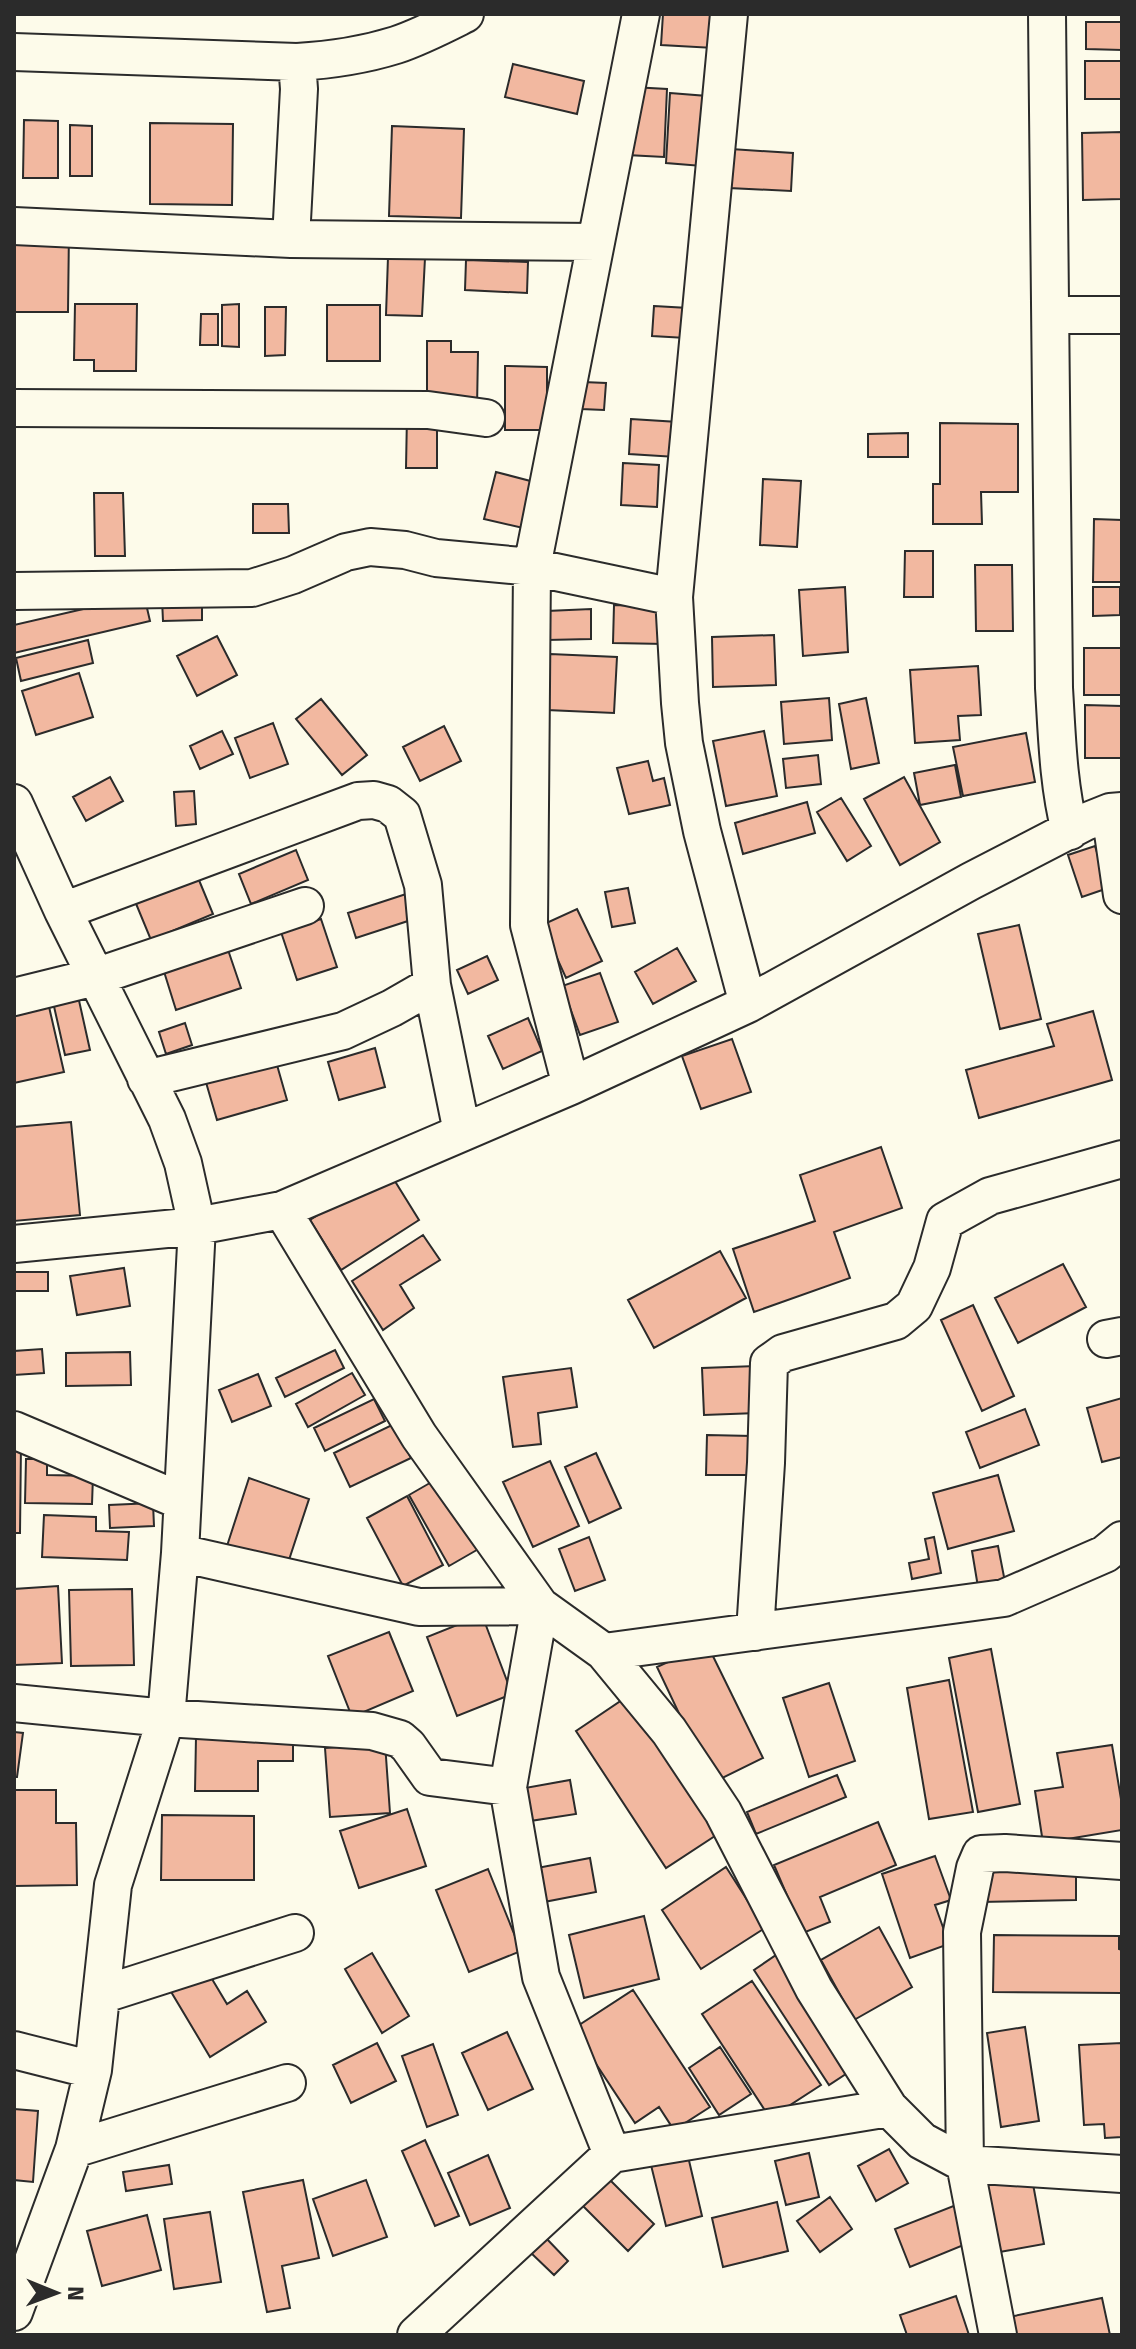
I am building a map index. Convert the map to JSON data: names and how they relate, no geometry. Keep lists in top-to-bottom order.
{
  "north": "right"
}
